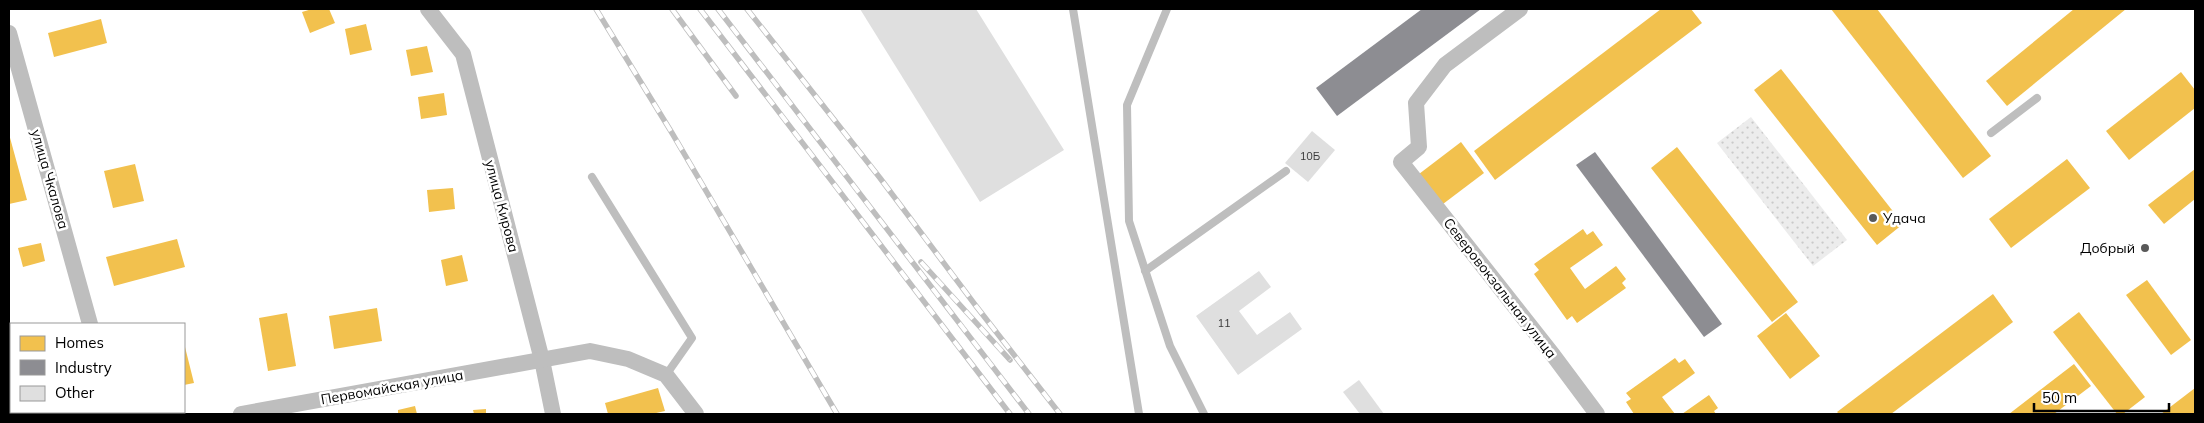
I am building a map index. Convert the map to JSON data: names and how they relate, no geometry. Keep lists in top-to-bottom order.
{
  "streets": {
    "street": [
      "улица Чкалова",
      "улица Кирова",
      "Северовокзальная улица",
      "Первомайская улица"
    ]
  },
  "crossings": [
    ["улица Кирова", "Первомайская улица"]
  ],
  "places": ["Удача", "Добрый"],
  "house_numbers": ["10Б", "11"],
  "legend": ["Homes", "Industry", "Other"],
  "scale_bar": "50 m"
}
